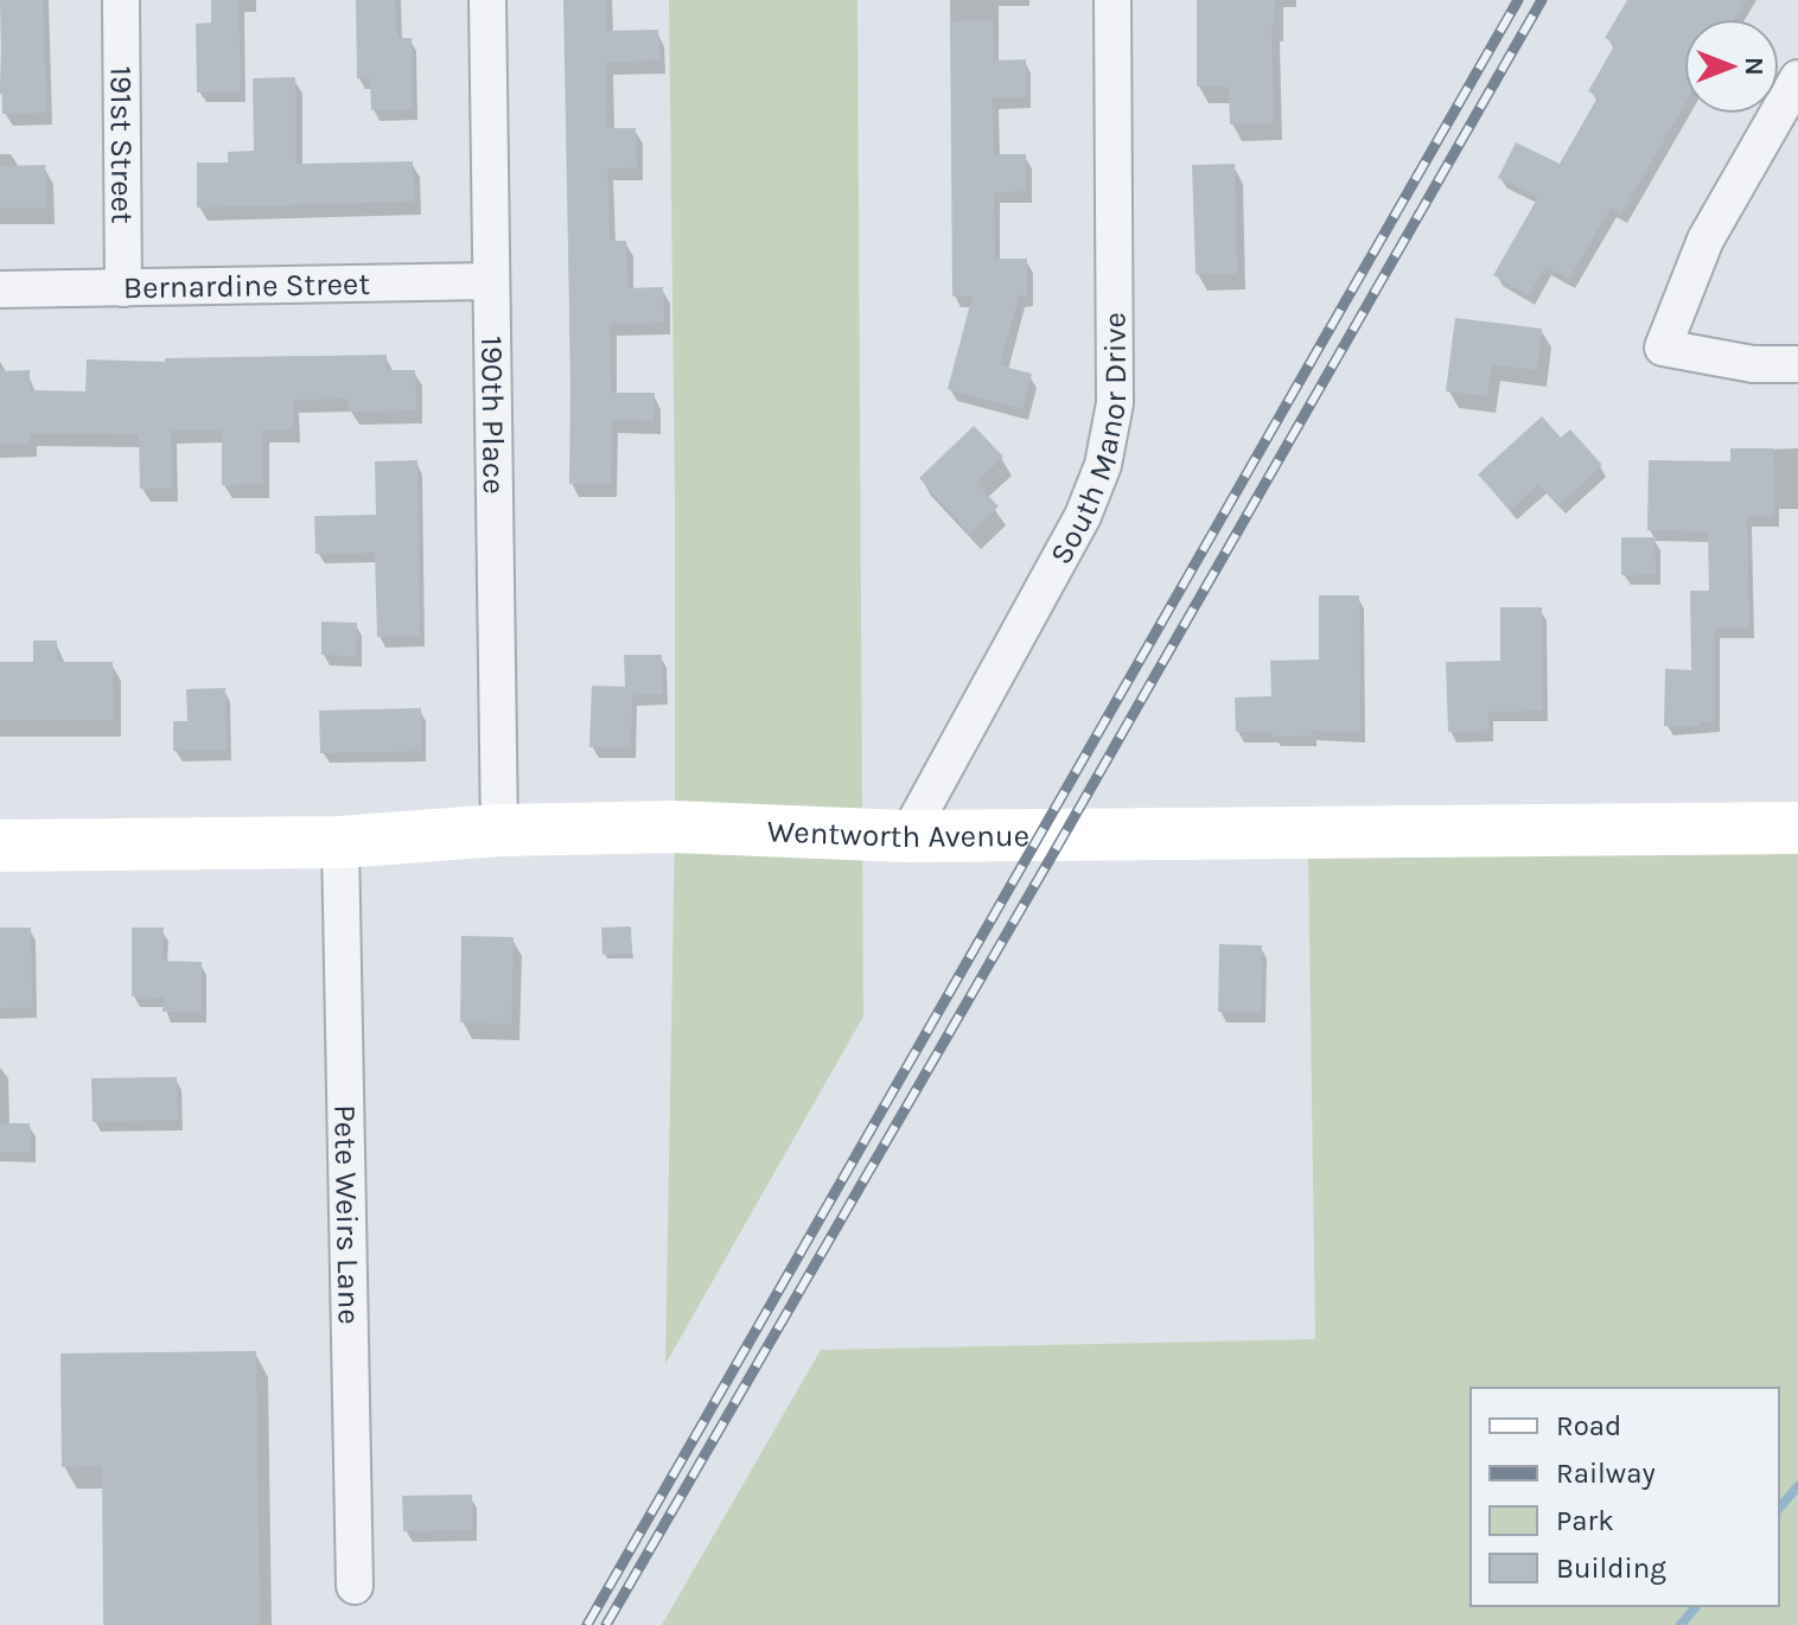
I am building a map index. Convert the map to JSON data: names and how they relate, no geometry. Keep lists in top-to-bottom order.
{
  "streets": {
    "street": [
      "191st Street",
      "Bernardine Street",
      "190th Place",
      "South Manor Drive",
      "Wentworth Avenue",
      "Pete Weirs Lane"
    ]
  },
  "crossings": [
    ["191st Street", "Bernardine Street"],
    ["Bernardine Street", "190th Place"],
    ["190th Place", "Wentworth Avenue"],
    ["South Manor Drive", "Wentworth Avenue"],
    ["Wentworth Avenue", "Pete Weirs Lane"]
  ],
  "legend": [
    "Road",
    "Railway",
    "Park",
    "Building"
  ],
  "north": "right"
}
